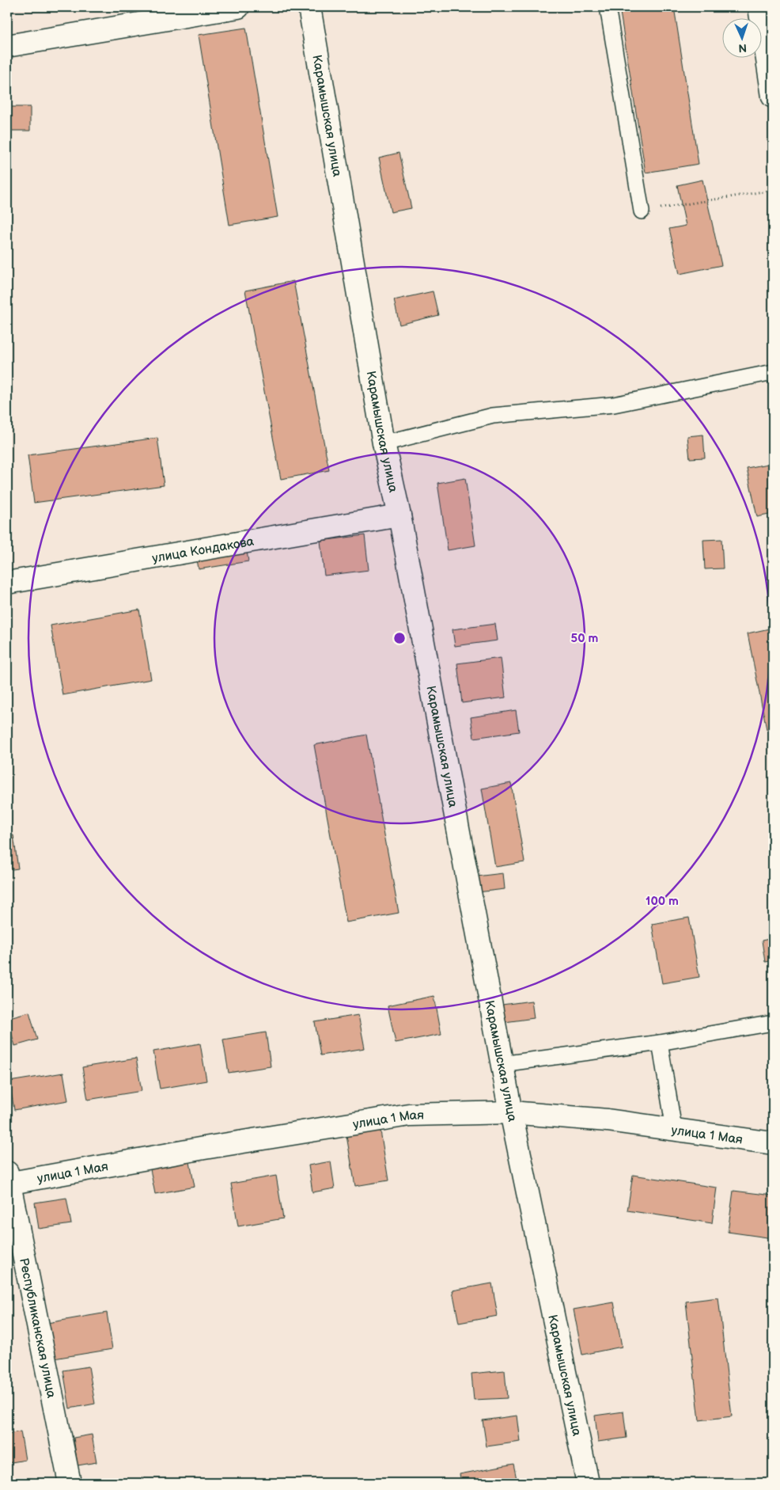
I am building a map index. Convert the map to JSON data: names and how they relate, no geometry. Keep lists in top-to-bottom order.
{
  "streets": {
    "street": [
      "Карамышская улица",
      "улица Кондакова",
      "улица 1 Мая",
      "Республиканская улица"
    ]
  },
  "crossings": [
    ["Карамышская улица", "улица Кондакова"],
    ["Карамышская улица", "улица 1 Мая"],
    ["улица 1 Мая", "Республиканская улица"]
  ],
  "north": "bottom",
  "rings": ["50 m", "100 m"]
}
